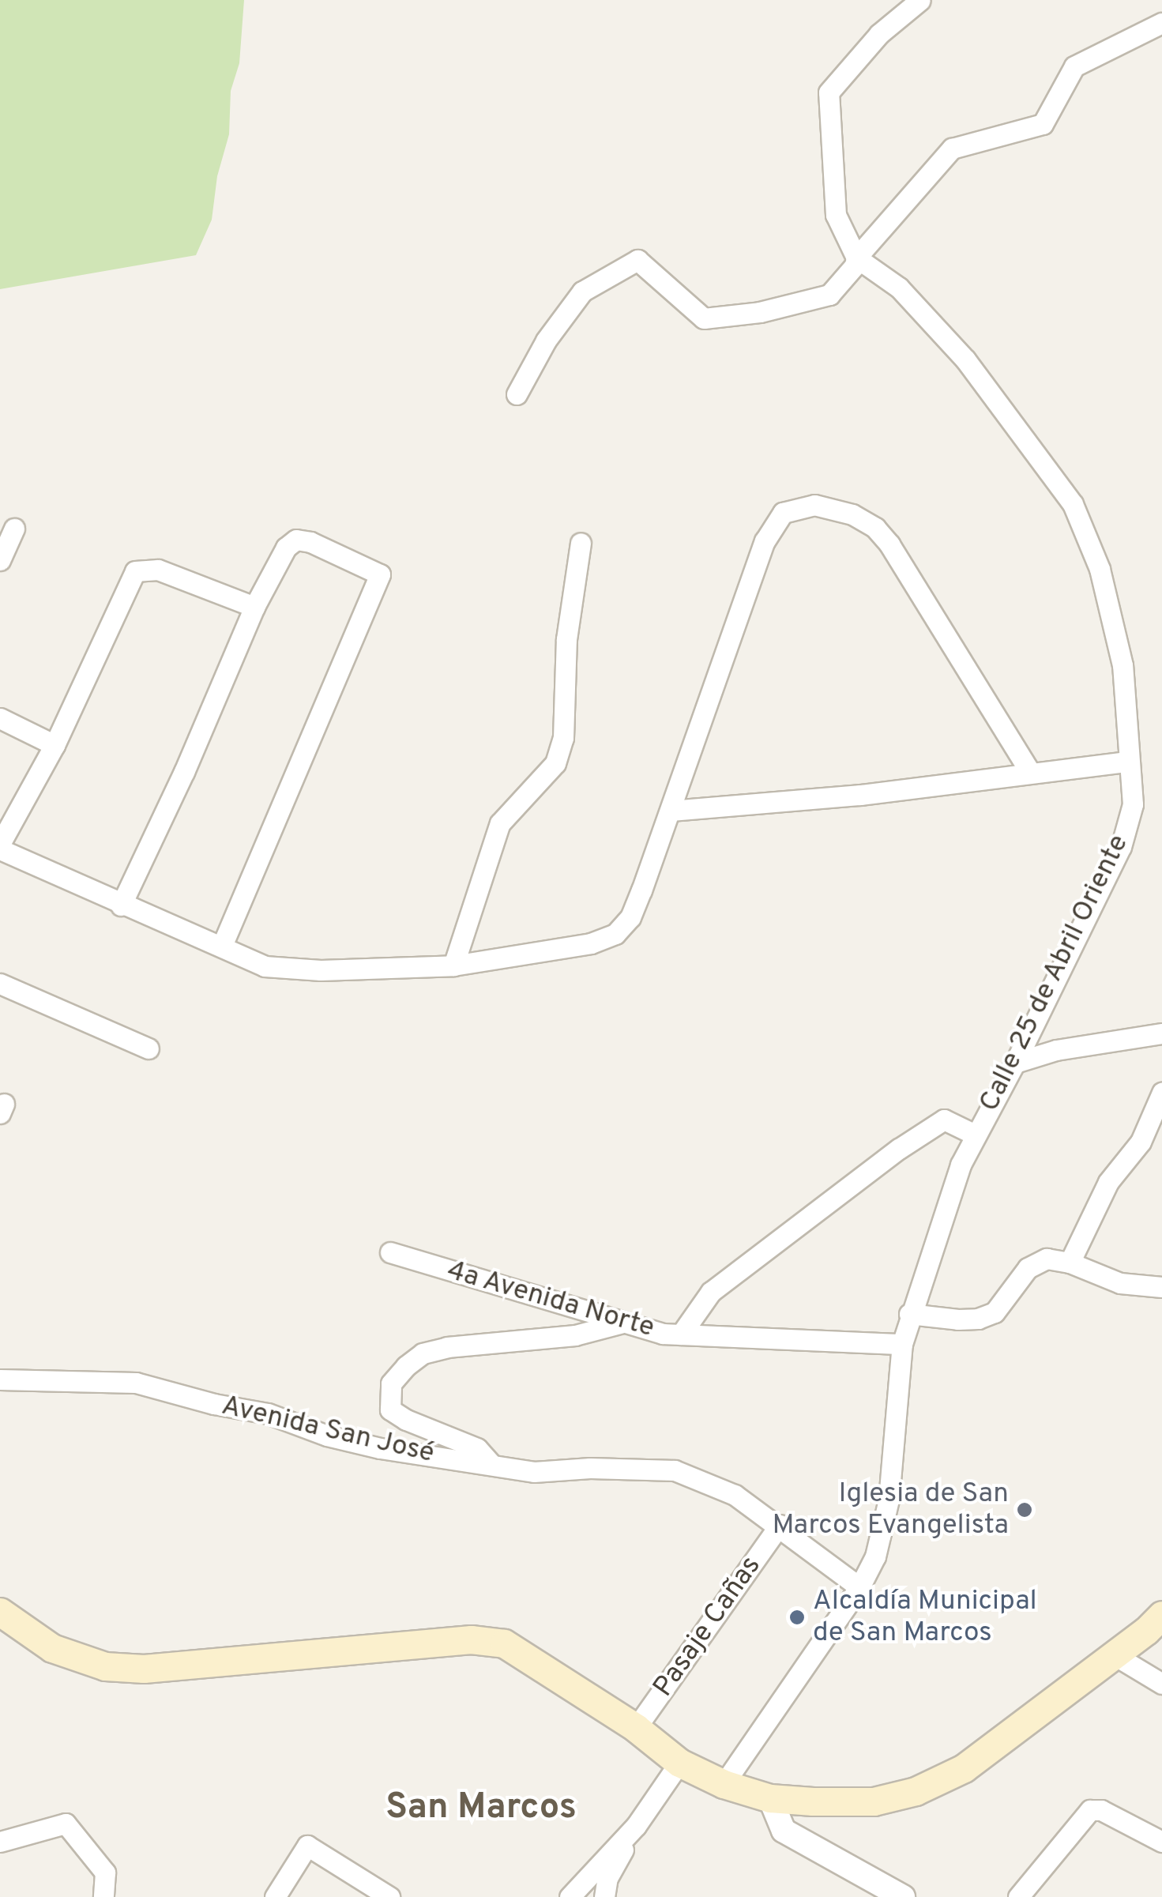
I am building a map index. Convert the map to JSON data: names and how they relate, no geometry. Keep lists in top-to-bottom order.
{
  "streets": {
    "street": [
      "Calle 25 de Abril Oriente",
      "4a Avenida Norte",
      "Avenida San José",
      "Pasaje Cañas"
    ]
  },
  "crossings": [
    ["Calle 25 de Abril Oriente", "4a Avenida Norte"],
    ["Calle 25 de Abril Oriente", "Avenida San José"],
    ["Avenida San José", "Pasaje Cañas"]
  ],
  "districts": ["San Marcos"],
  "places": ["Iglesia de San Marcos Evangelista", "Alcaldía Municipal de San Marcos"]
}
